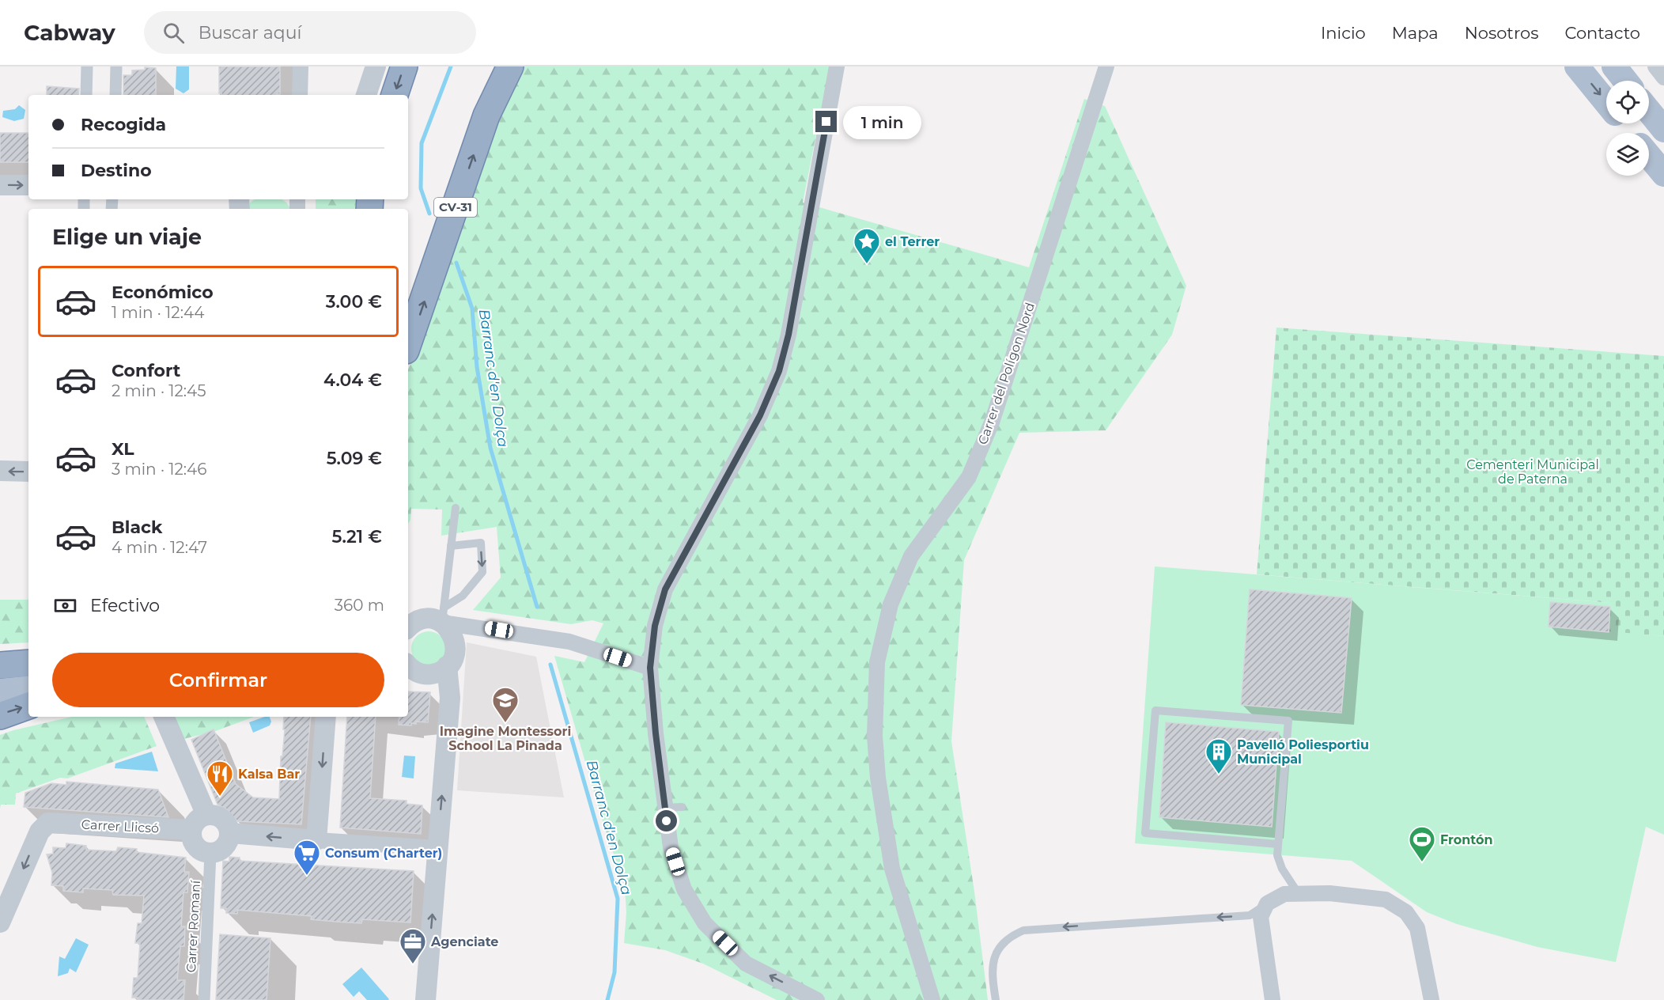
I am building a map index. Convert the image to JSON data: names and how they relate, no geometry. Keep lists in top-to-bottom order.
{
  "streets": {
    "highway": ["CV-31"],
    "street": ["Carrer del Polígon Nord", "Carrer Llicsó", "Carrer Romaní"]
  },
  "crossings": [
    ["Carrer Llicsó", "Carrer Romaní"]
  ],
  "one_way": ["Carrer Llicsó"],
  "water": ["Barranc d'en Dolça"],
  "parks": ["Cementeri Municipal de Paterna"],
  "places": {
    "place": ["el Terrer"],
    "school or university": ["Imagine Montessori School La Pinada"],
    "building": ["Pavelló Poliesportiu Municipal"],
    "restaurant": ["Kalsa Bar"],
    "sports": ["Frontón"],
    "supermarket": ["Consum (Charter)"],
    "office": ["Agenciate"]
  },
  "page": {
    "header": "Cabway",
    "search": "Buscar aquí",
    "nav": [
      "Inicio",
      "Mapa",
      "Nosotros",
      "Contacto"
    ],
    "banner": ["Recogida", "Destino"],
    "bubble": "1 min",
    "heading": "Elige un viaje",
    "list": [
      {
        "name": "Económico",
        "note": "1 min · 12:44",
        "value": "3.00 €"
      },
      {
        "name": "Confort",
        "note": "2 min · 12:45",
        "value": "4.04 €"
      },
      {
        "name": "XL",
        "note": "3 min · 12:46",
        "value": "5.09 €"
      },
      {
        "name": "Black",
        "note": "4 min · 12:47",
        "value": "5.21 €"
      }
    ],
    "pay": ["Efectivo", "360 m"],
    "buttons": "Confirmar"
  }
}
